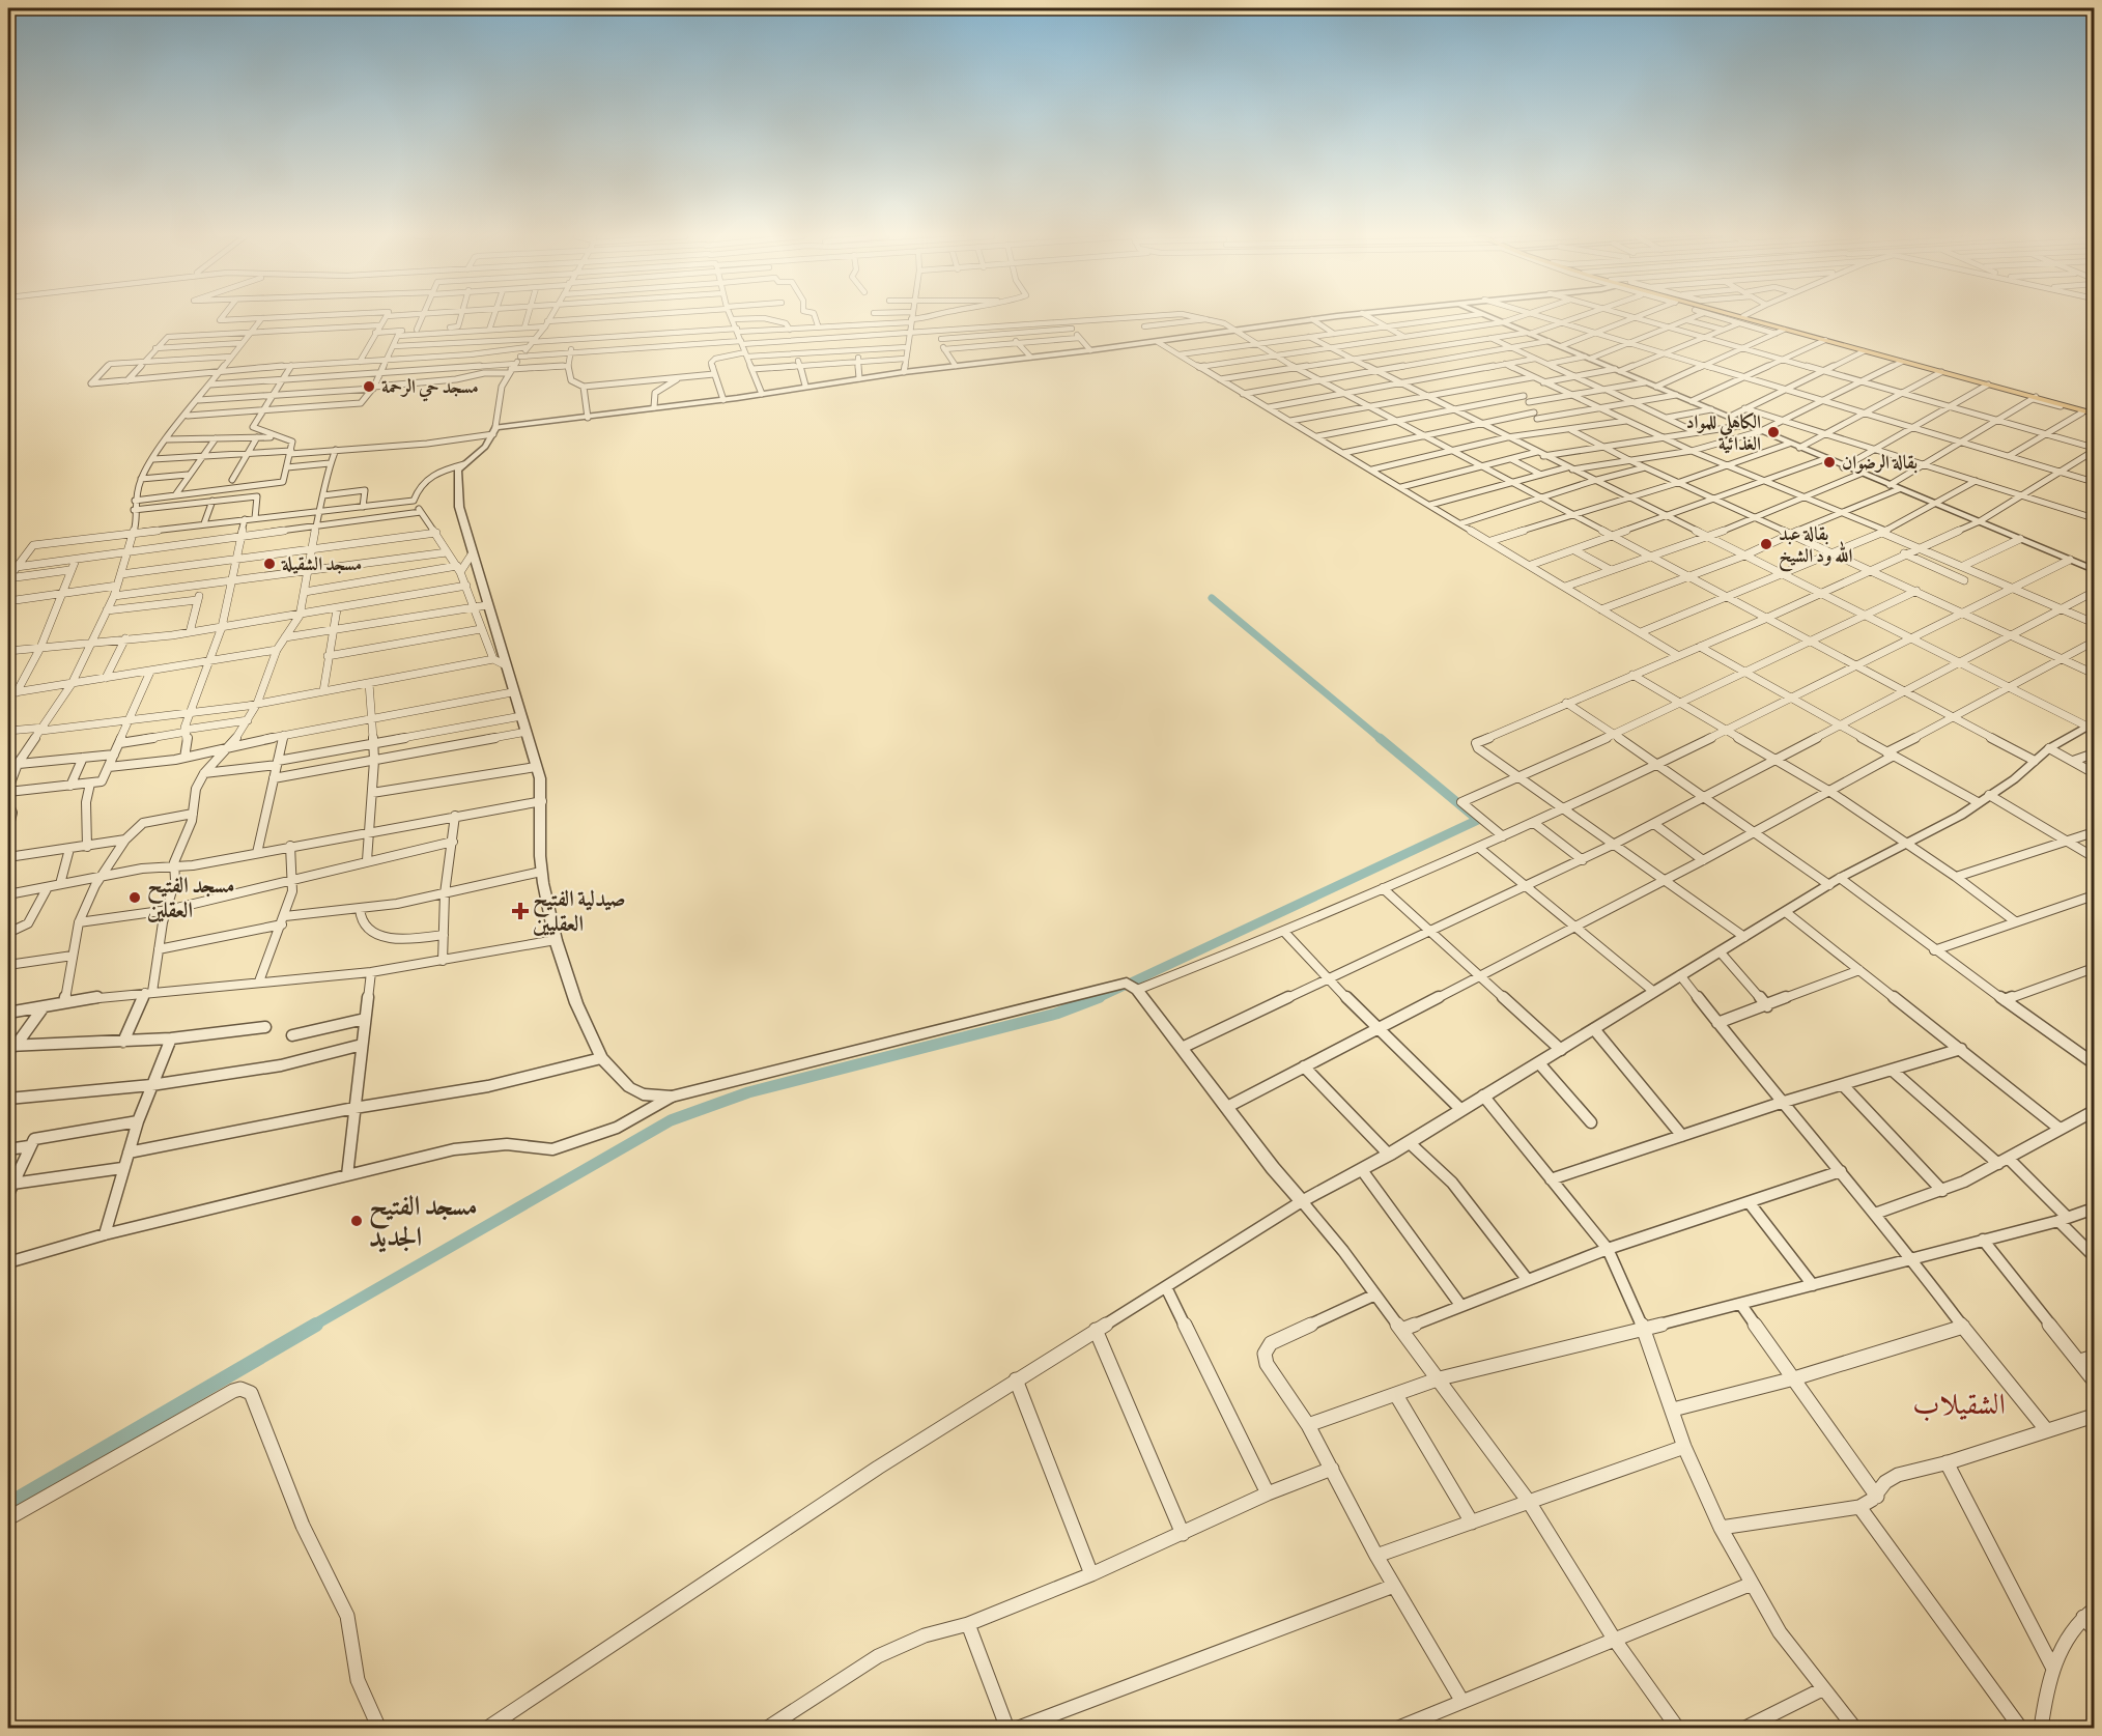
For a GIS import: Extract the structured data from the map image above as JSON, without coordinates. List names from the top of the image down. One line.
{"districts":["الشقيلاب"],"places":{"other":["مسجد حي الرحمة","الكاهلي للمواد الغذائية","بقالة الرضوان","بقالة عبد الله ود الشيخ","مسجد الشقيلة","مسجد الفتيح العقلين","مسجد الفتيح الجديد"],"health":["صيدلية الفتيح العقليين"]}}
